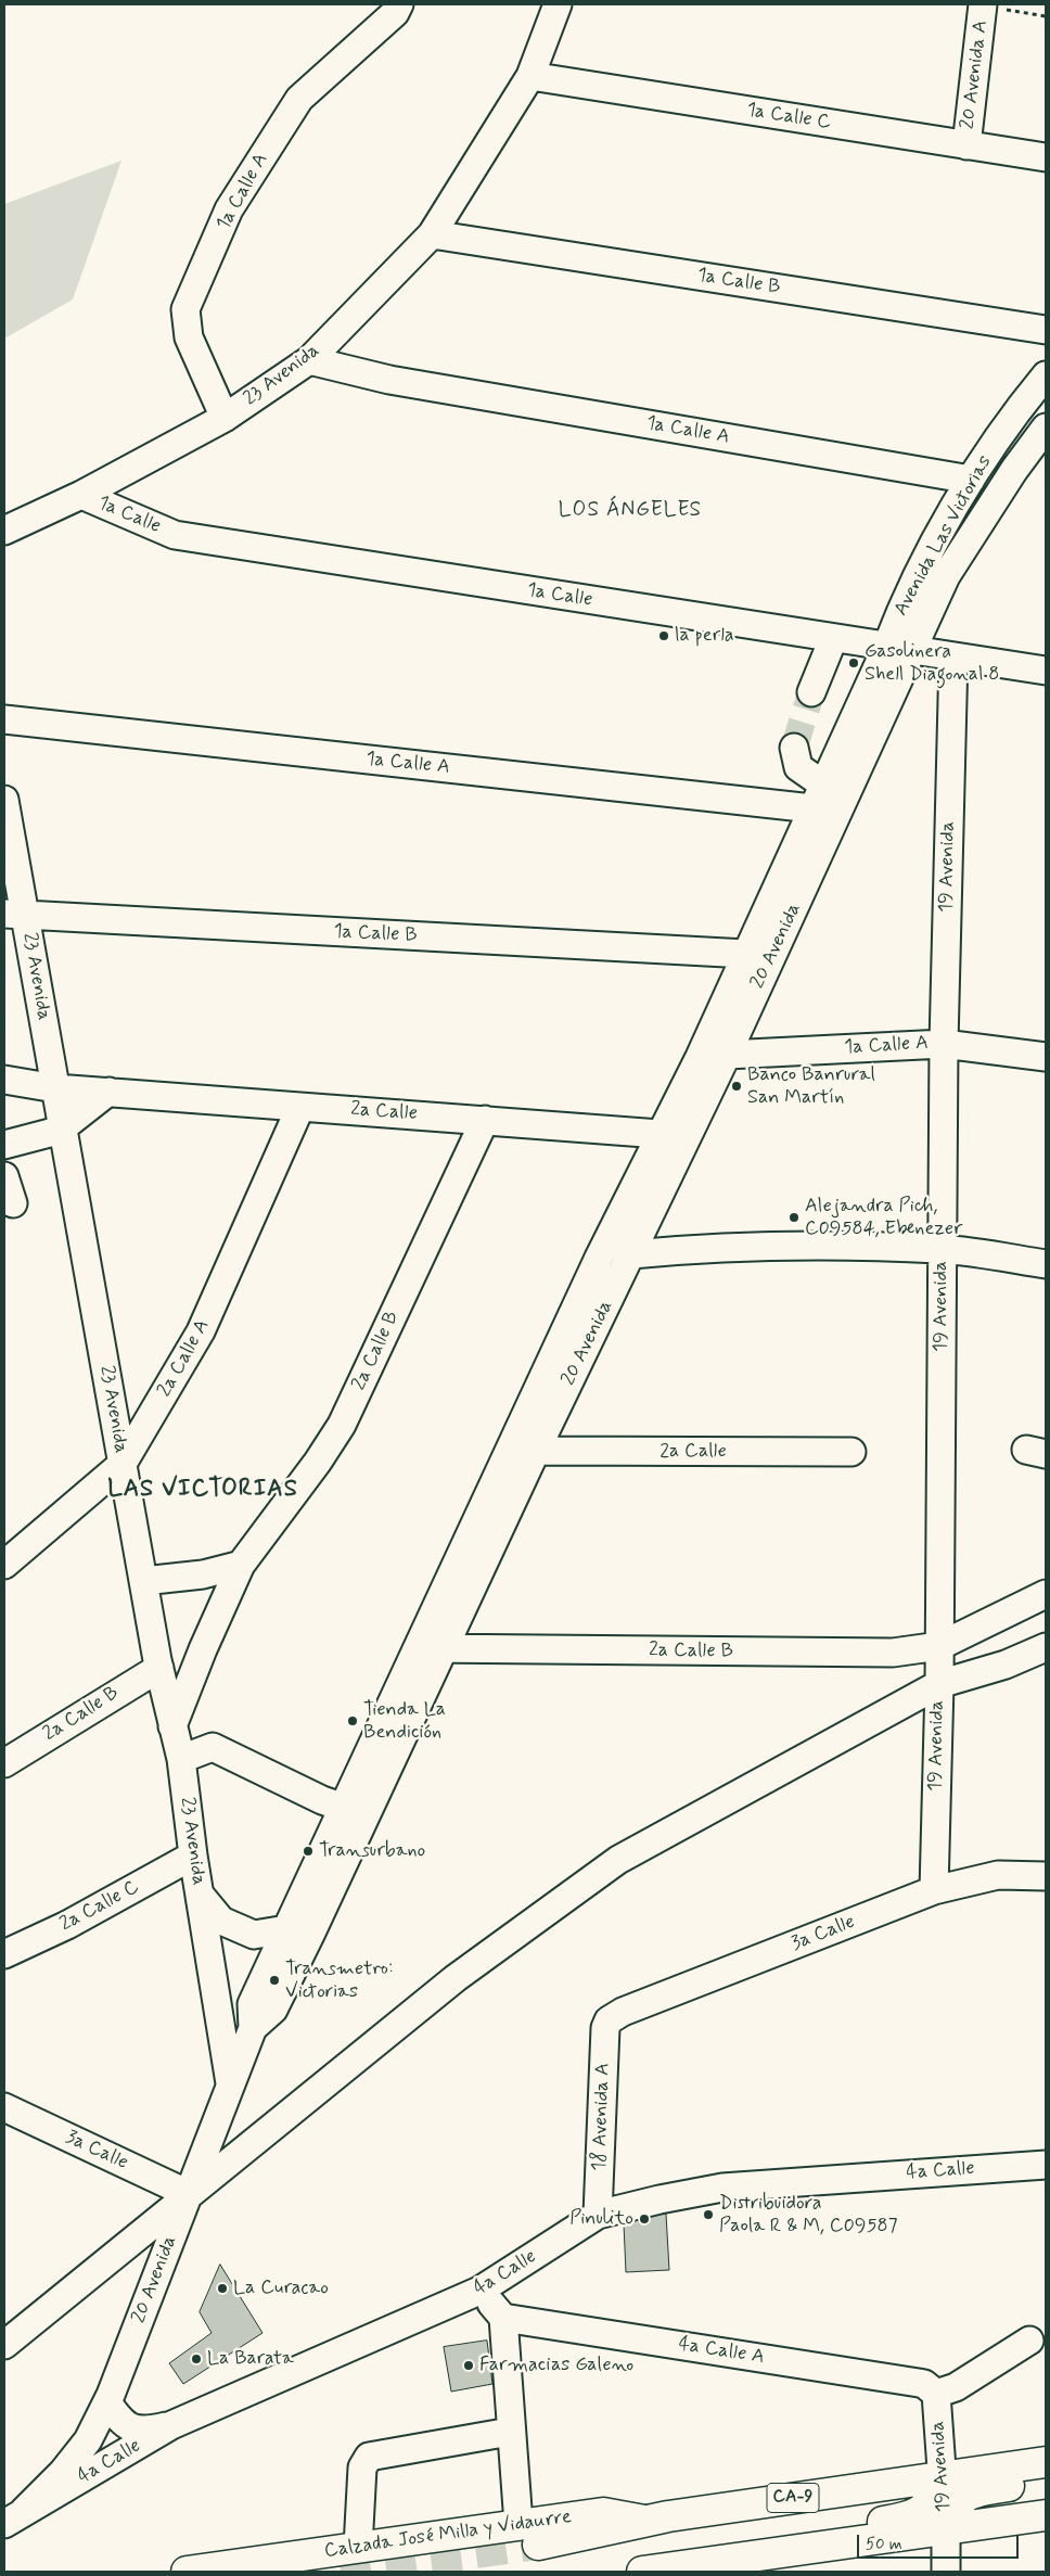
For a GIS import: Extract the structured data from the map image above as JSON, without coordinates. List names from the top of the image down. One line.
{"streets":{"main road":["CA-9","Calzada José Milla y Vidaurre"],"street":["20 Avenida A","1a Calle C","1a Calle A","1a Calle B","23 Avenida","1a Calle","Avenida Las Victorias","19 Avenida","20 Avenida","2a Calle","2a Calle B","2a Calle A","2a Calle C","3a Calle","18 Avenida A","4a Calle","4a Calle A"]},"crossings":[["20 Avenida A","1a Calle C"],["1a Calle C","23 Avenida"],["1a Calle A","23 Avenida"],["1a Calle A","Avenida Las Victorias"],["1a Calle A","19 Avenida"],["1a Calle A","20 Avenida"],["1a Calle B","23 Avenida"],["1a Calle B","20 Avenida"],["23 Avenida","1a Calle"],["23 Avenida","20 Avenida"],["23 Avenida","2a Calle"],["23 Avenida","2a Calle B"],["23 Avenida","2a Calle A"],["23 Avenida","2a Calle C"],["1a Calle","Avenida Las Victorias"],["1a Calle","19 Avenida"],["1a Calle","20 Avenida"],["Avenida Las Victorias","20 Avenida"],["19 Avenida","2a Calle B"],["19 Avenida","3a Calle"],["19 Avenida","4a Calle A"],["19 Avenida","Calzada José Milla y Vidaurre"],["20 Avenida","2a Calle"],["20 Avenida","2a Calle B"],["20 Avenida","3a Calle"],["20 Avenida","4a Calle"],["2a Calle","2a Calle B"],["2a Calle","2a Calle A"],["3a Calle","18 Avenida A"],["18 Avenida A","4a Calle"]],"districts":["LOS ÁNGELES","LAS VICTORIAS"],"places":["la perla","Gasolinera Shell Diagonal 8","Banco Banrural San Martín","Alejandra Pich, C09584, Ebenezer","Tienda La Bendición","Transurbano","Transmetro: Victorias","Distribuidora Paola R & M, C09587","Pinulito","La Curacao","La Barata","Farmacias Galeno"],"scale_bar":"50 m"}
